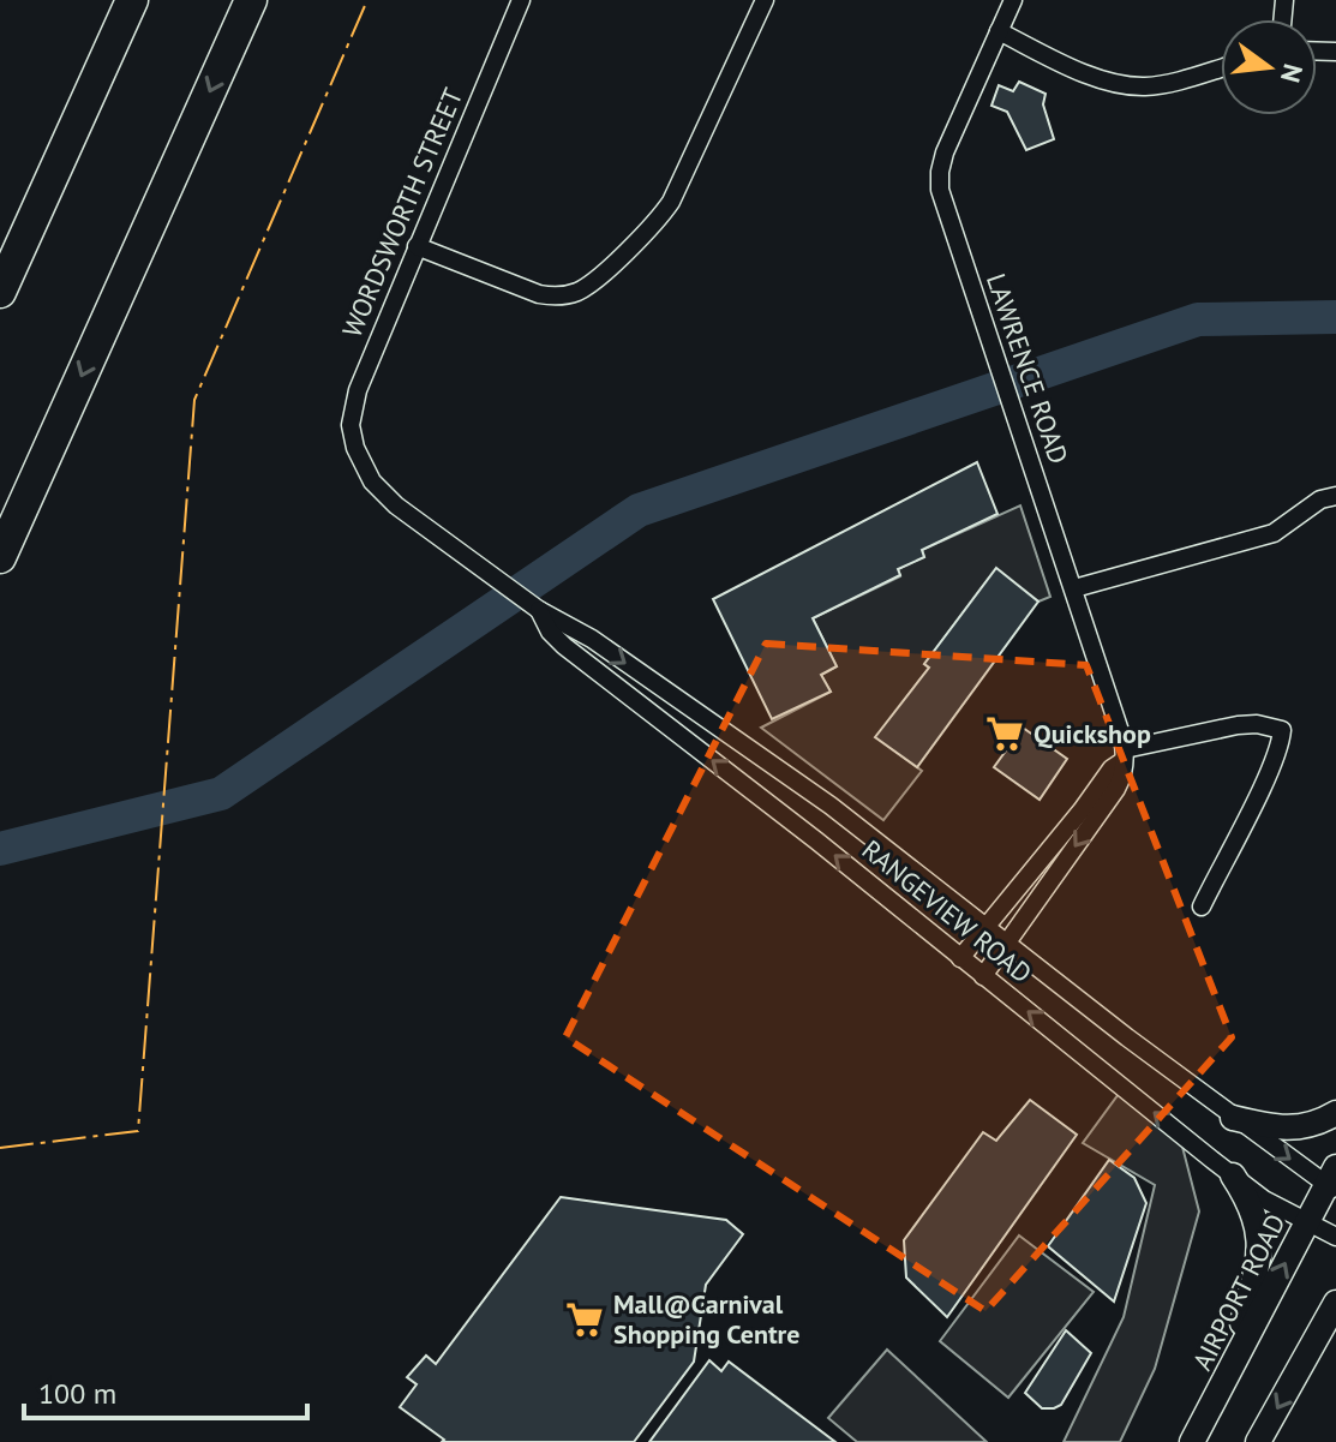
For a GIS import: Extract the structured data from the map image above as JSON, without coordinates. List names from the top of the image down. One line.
{"streets":{"main road":["AIRPORT ROAD"],"street":["WORDSWORTH STREET","LAWRENCE ROAD","RANGEVIEW ROAD"]},"crossings":[["WORDSWORTH STREET","RANGEVIEW ROAD"],["RANGEVIEW ROAD","AIRPORT ROAD"]],"places":{"supermarket":["Quickshop","Mall@Carnival Shopping Centre"]},"scale_bar":"100 m","north":"right"}
